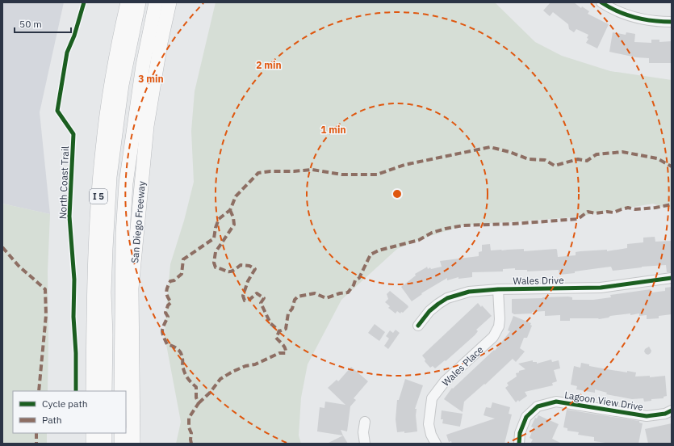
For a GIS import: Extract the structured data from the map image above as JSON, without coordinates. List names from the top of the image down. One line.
{"streets":{"highway":["I 5","San Diego Freeway"],"street":["Wales Drive","Wales Place","Lagoon View Drive"],"cycle path":["North Coast Trail"]},"crossings":[["Wales Drive","Wales Place"]],"legend":["Cycle path","Path"],"scale_bar":"50 m","rings":["2 min","3 min","1 min"]}
